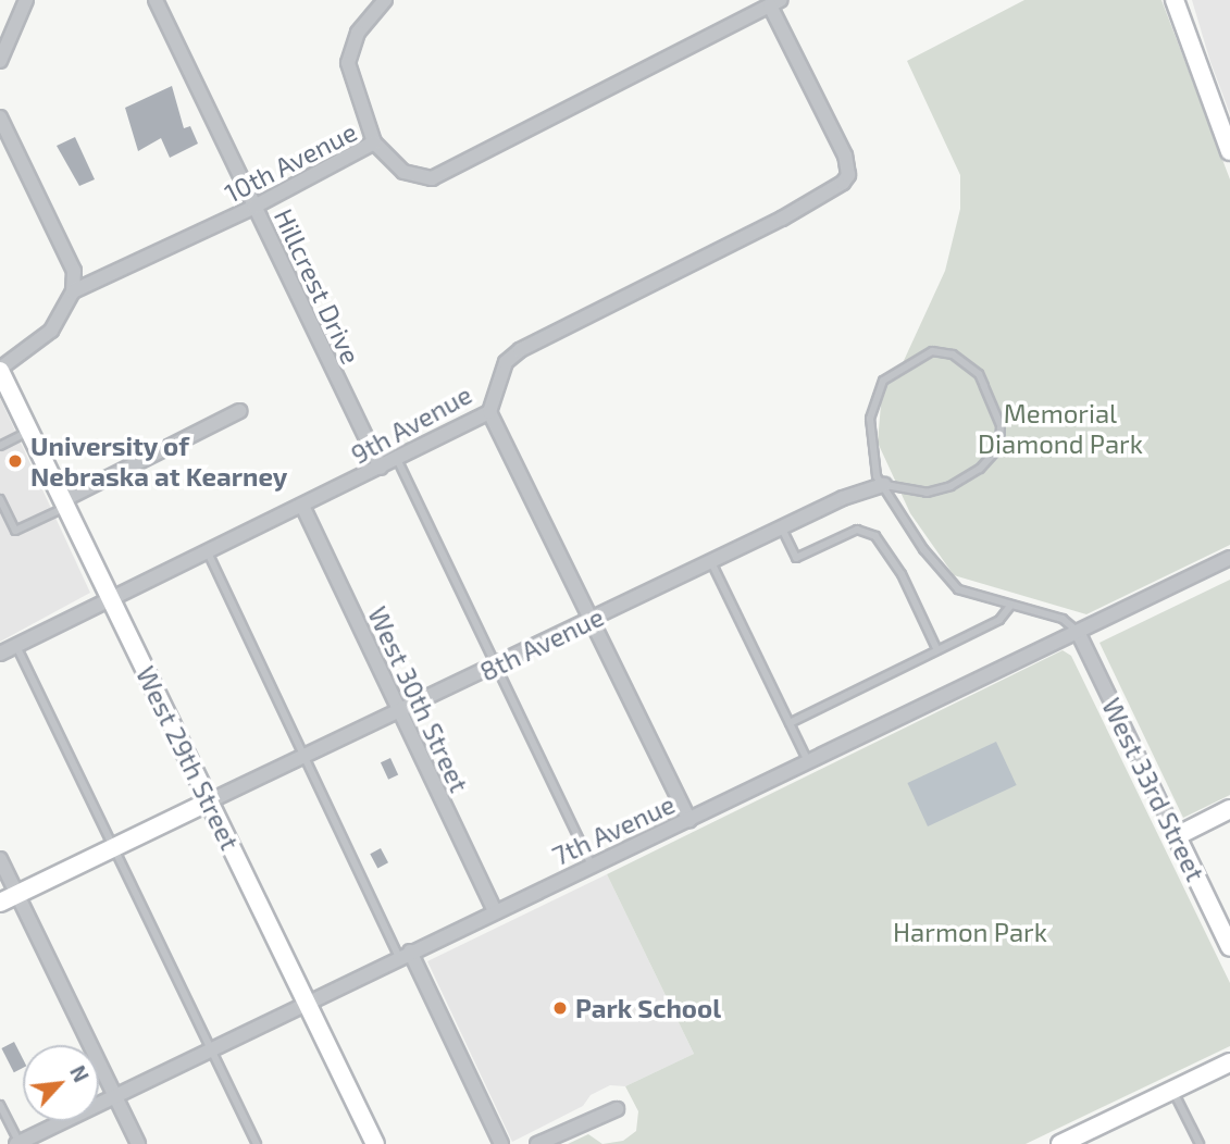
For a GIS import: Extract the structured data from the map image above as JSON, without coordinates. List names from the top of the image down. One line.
{"streets":{"street":["10th Avenue","Hillcrest Drive","9th Avenue","8th Avenue","West 30th Street","West 29th Street","West 33rd Street","7th Avenue"]},"crossings":[["10th Avenue","Hillcrest Drive"],["10th Avenue","9th Avenue"],["Hillcrest Drive","9th Avenue"],["9th Avenue","West 30th Street"],["9th Avenue","West 29th Street"],["8th Avenue","West 30th Street"],["8th Avenue","West 29th Street"],["West 30th Street","7th Avenue"],["West 29th Street","7th Avenue"],["West 33rd Street","7th Avenue"]],"parks":["Memorial Diamond Park","Harmon Park"],"places":["University of Nebraska at Kearney","Park School"],"north":"top right"}
